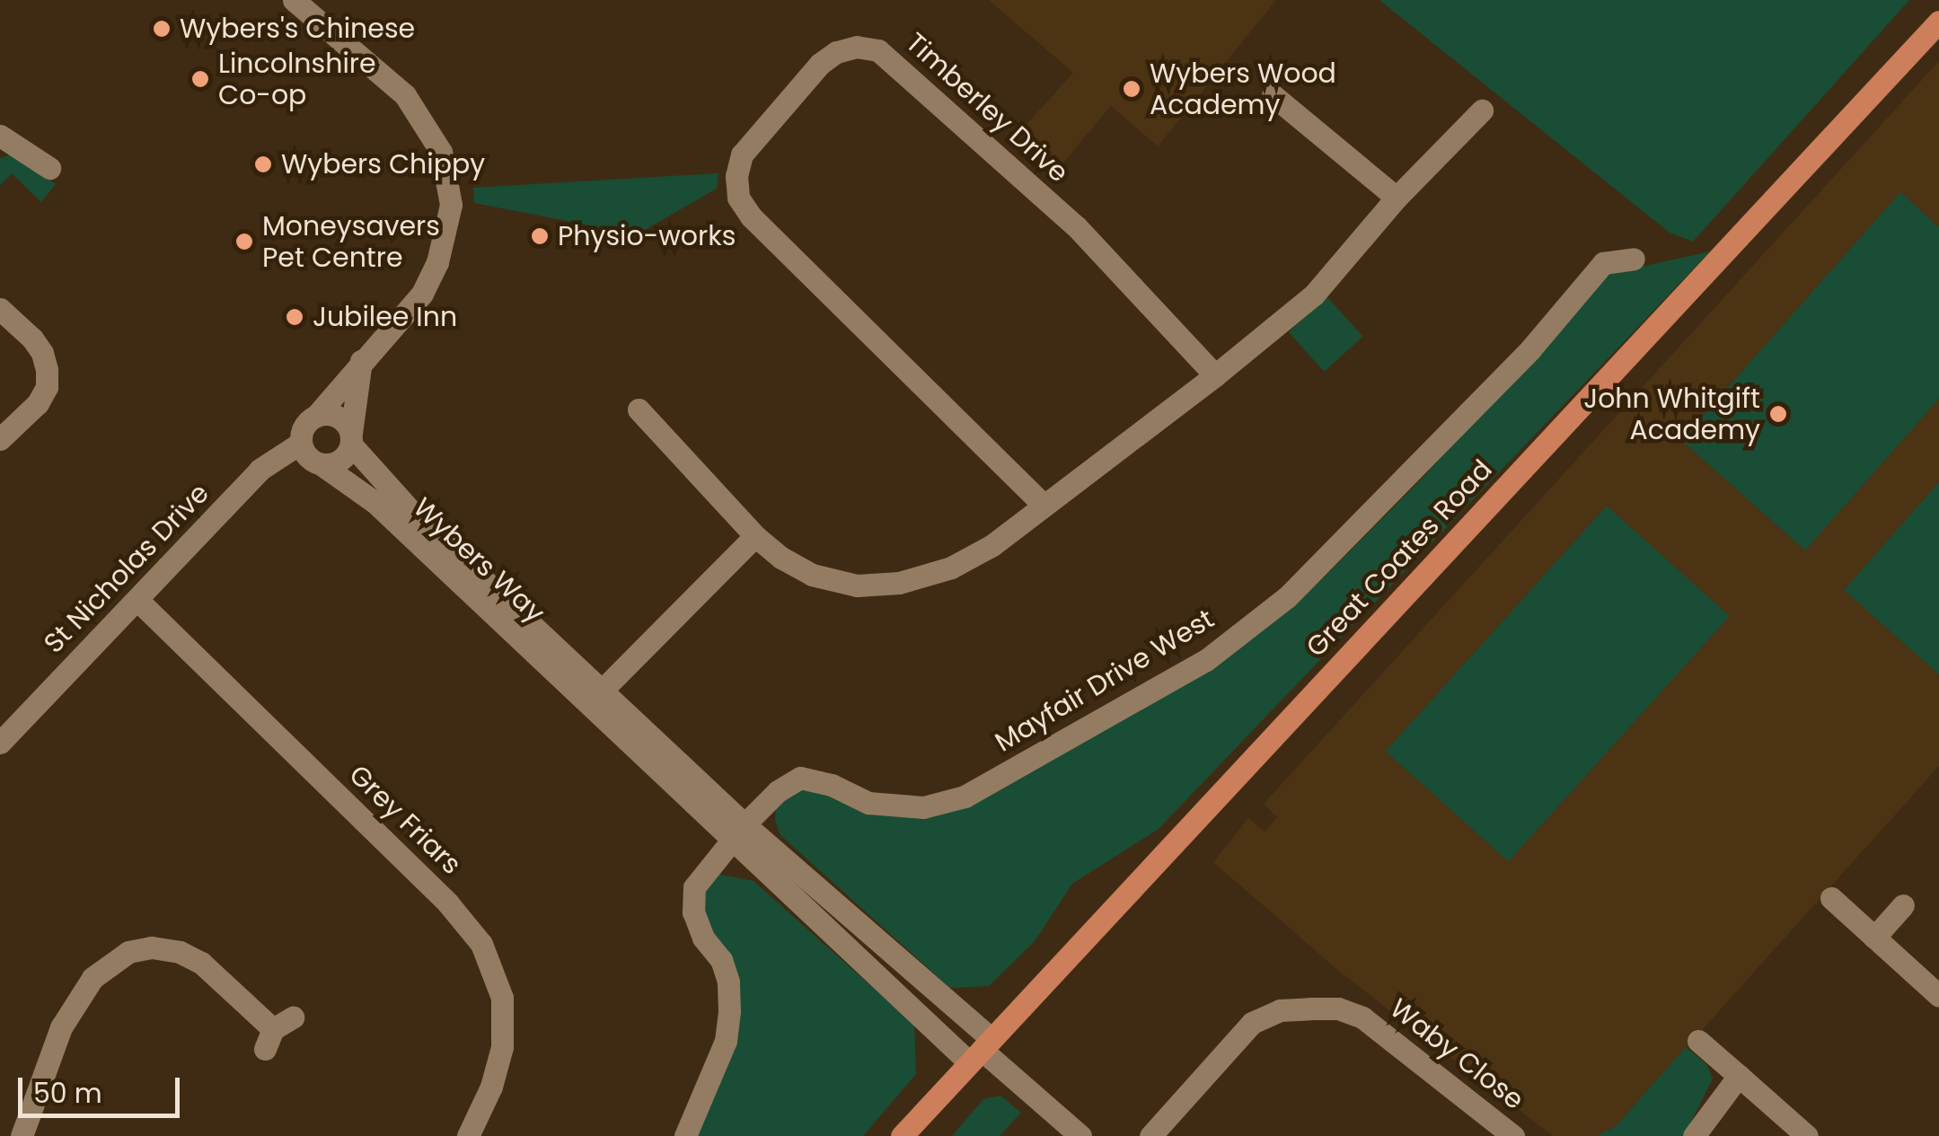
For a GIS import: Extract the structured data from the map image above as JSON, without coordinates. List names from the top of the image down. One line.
{"streets":{"main road":["Great Coates Road"],"street":["Timberley Drive","Wybers Way","St Nicholas Drive","Mayfair Drive West","Grey Friars","Waby Close"]},"crossings":[["Great Coates Road","Wybers Way"],["Wybers Way","St Nicholas Drive"],["Wybers Way","Mayfair Drive West"],["St Nicholas Drive","Grey Friars"]],"places":["Wybers's Chinese","Lincolnshire Co-op","Wybers Wood Academy","Wybers Chippy","Physio-works","Moneysavers Pet Centre","Jubilee Inn","John Whitgift Academy"],"scale_bar":"50 m"}
